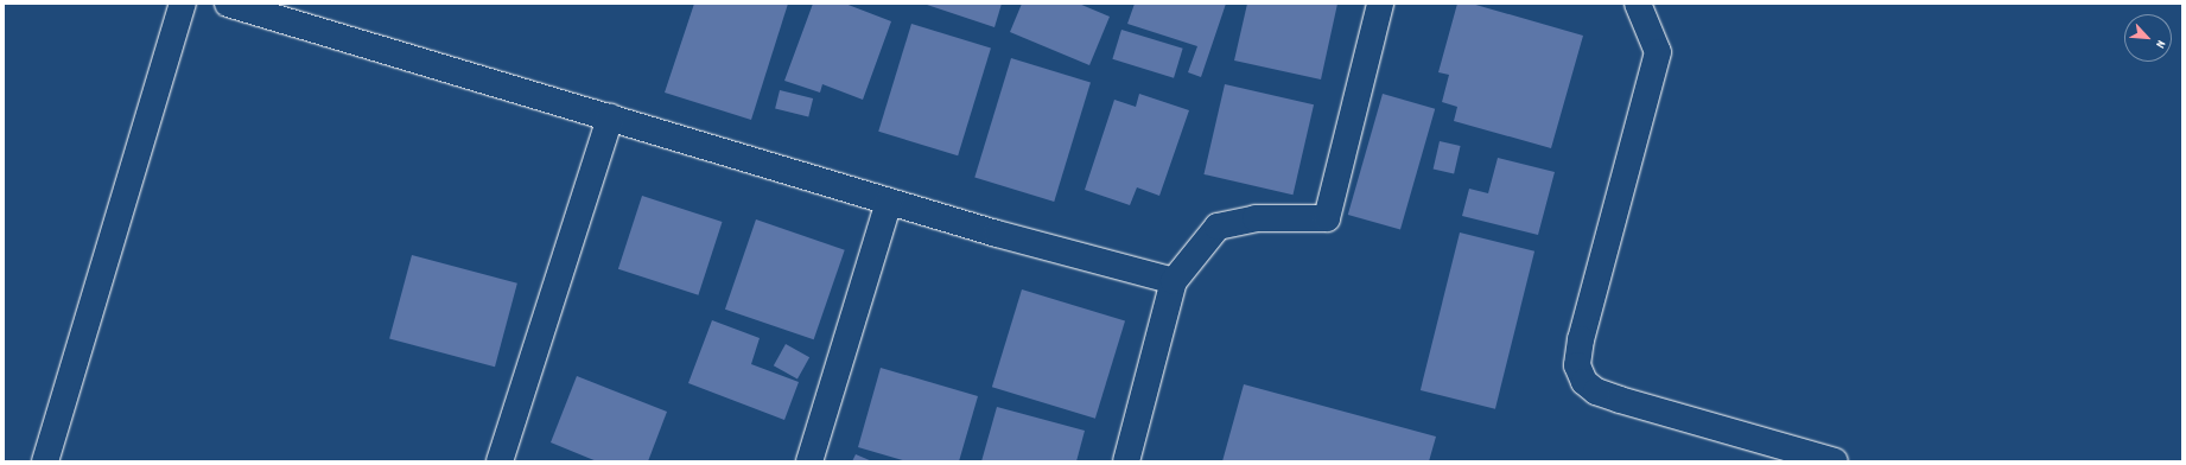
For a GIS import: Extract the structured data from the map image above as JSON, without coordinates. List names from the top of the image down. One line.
{"north":"bottom right"}
